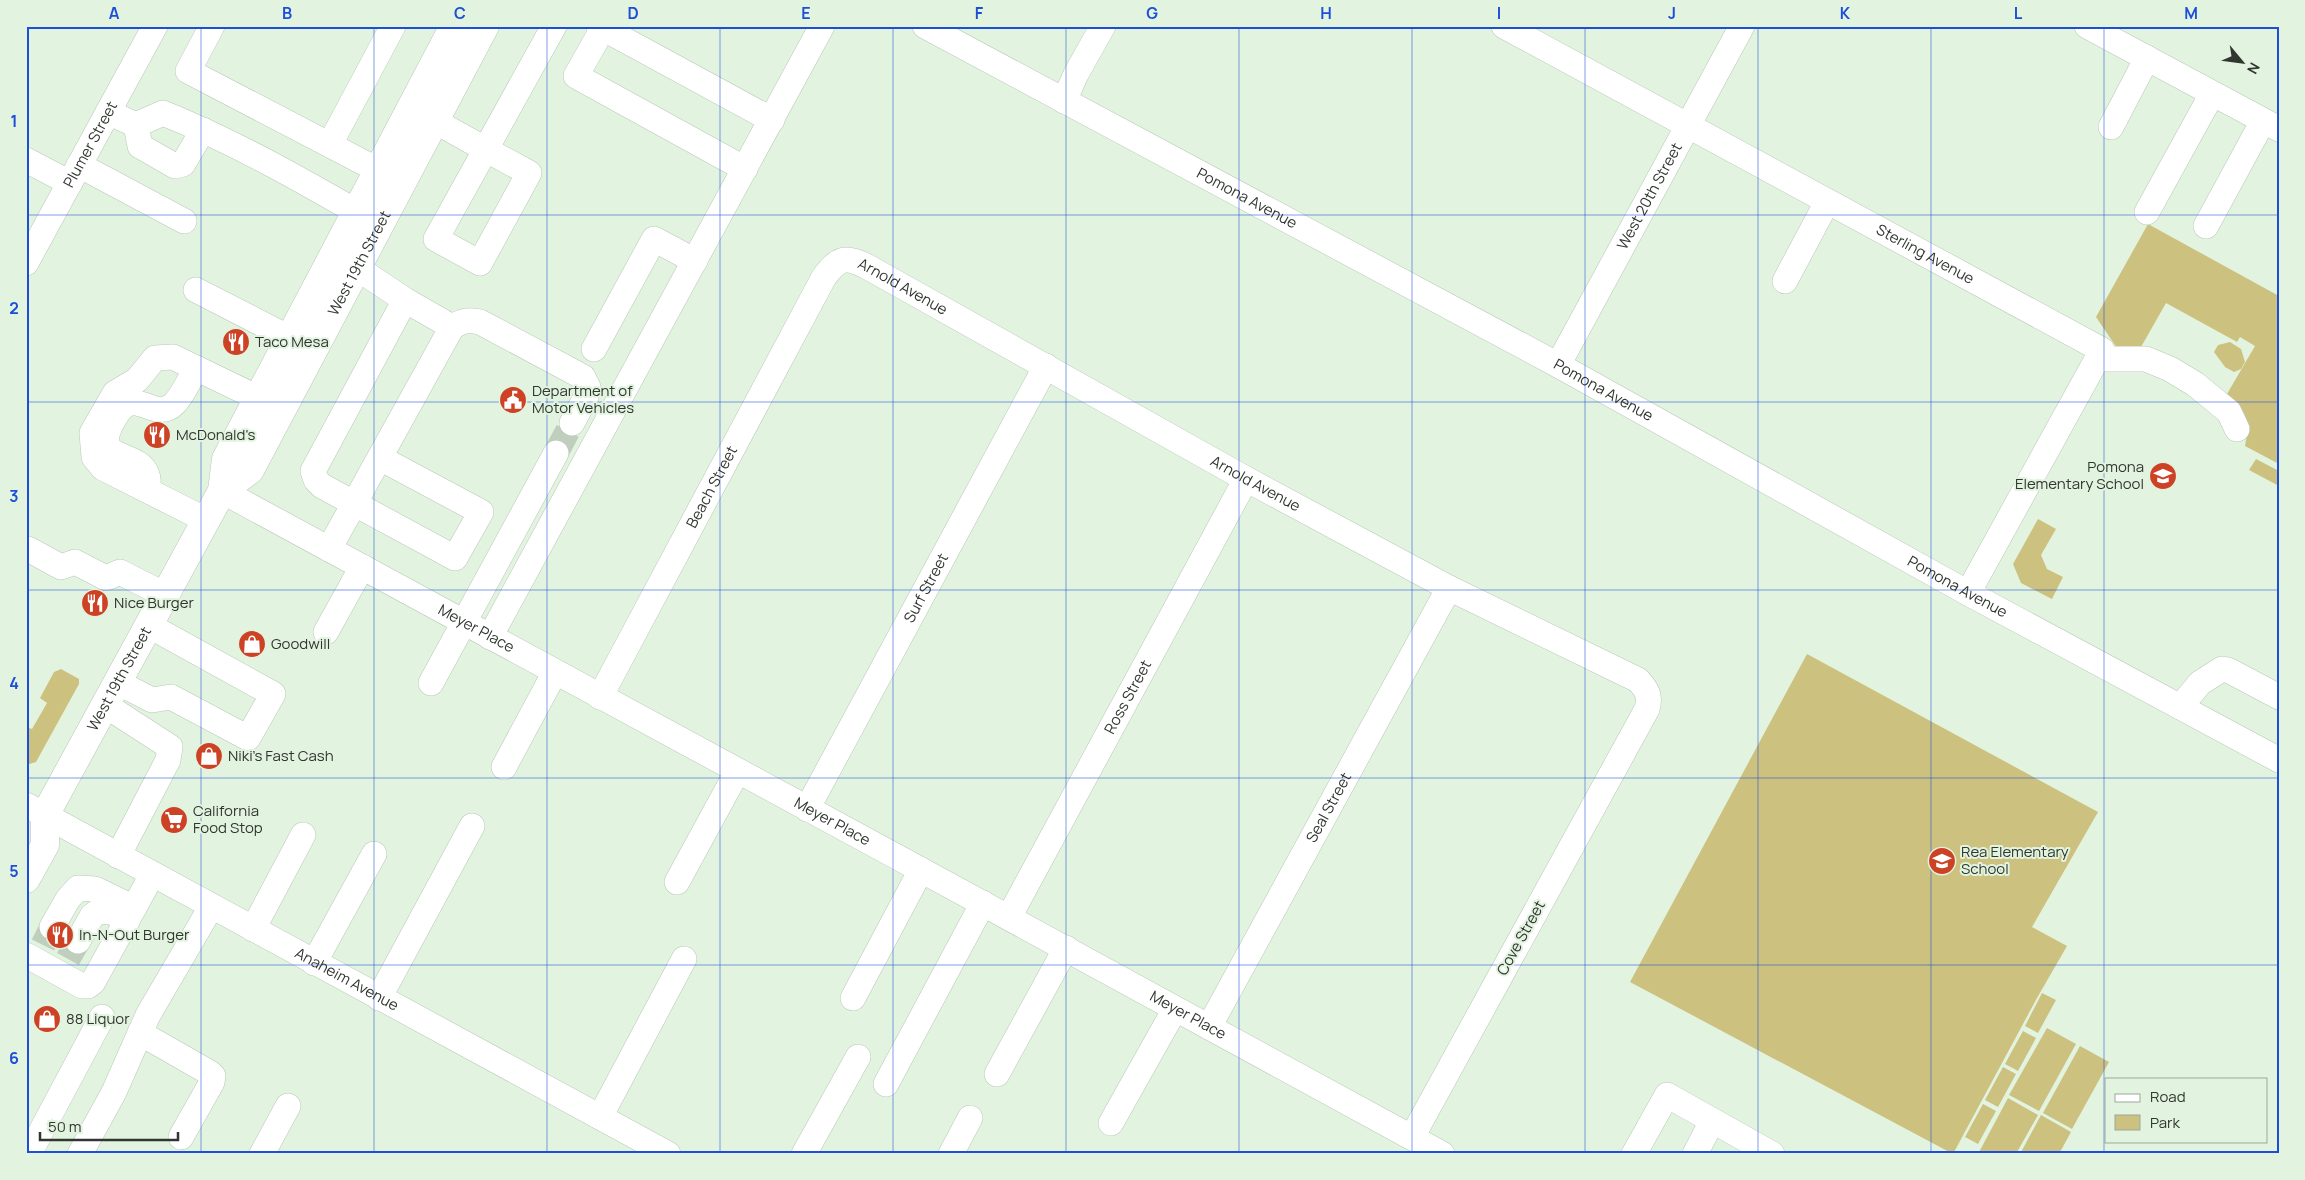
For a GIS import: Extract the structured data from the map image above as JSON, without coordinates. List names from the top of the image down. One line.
{"streets":{"main road":["West 19th Street"],"street":["Plumer Street","West 20th Street","Pomona Avenue","Sterling Avenue","Arnold Avenue","Beach Street","Surf Street","Meyer Place","Ross Street","Seal Street","Cove Street","Anaheim Avenue"]},"crossings":[["West 20th Street","Pomona Avenue"],["West 20th Street","Sterling Avenue"],["West 19th Street","Meyer Place"],["West 19th Street","Anaheim Avenue"],["Arnold Avenue","Beach Street"],["Arnold Avenue","Surf Street"],["Arnold Avenue","Ross Street"],["Arnold Avenue","Seal Street"],["Arnold Avenue","Cove Street"],["Beach Street","Meyer Place"],["Surf Street","Meyer Place"],["Meyer Place","Ross Street"],["Meyer Place","Seal Street"],["Meyer Place","Cove Street"]],"places":{"restaurant":["Taco Mesa","McDonald's","Nice Burger","In-N-Out Burger"],"public building":["Department of Motor Vehicles"],"school or university":["Pomona Elementary School","Rea Elementary School"],"shop":["Goodwill","Niki's Fast Cash","88 Liquor"],"supermarket":["California Food Stop"]},"legend":["Road","Park"],"scale_bar":"50 m","north":"bottom right","grid":{"columns":["A","B","C","D","E","F","G","H","I","J","K","L","M"],"rows":["1","2","3","4","5","6"]}}
